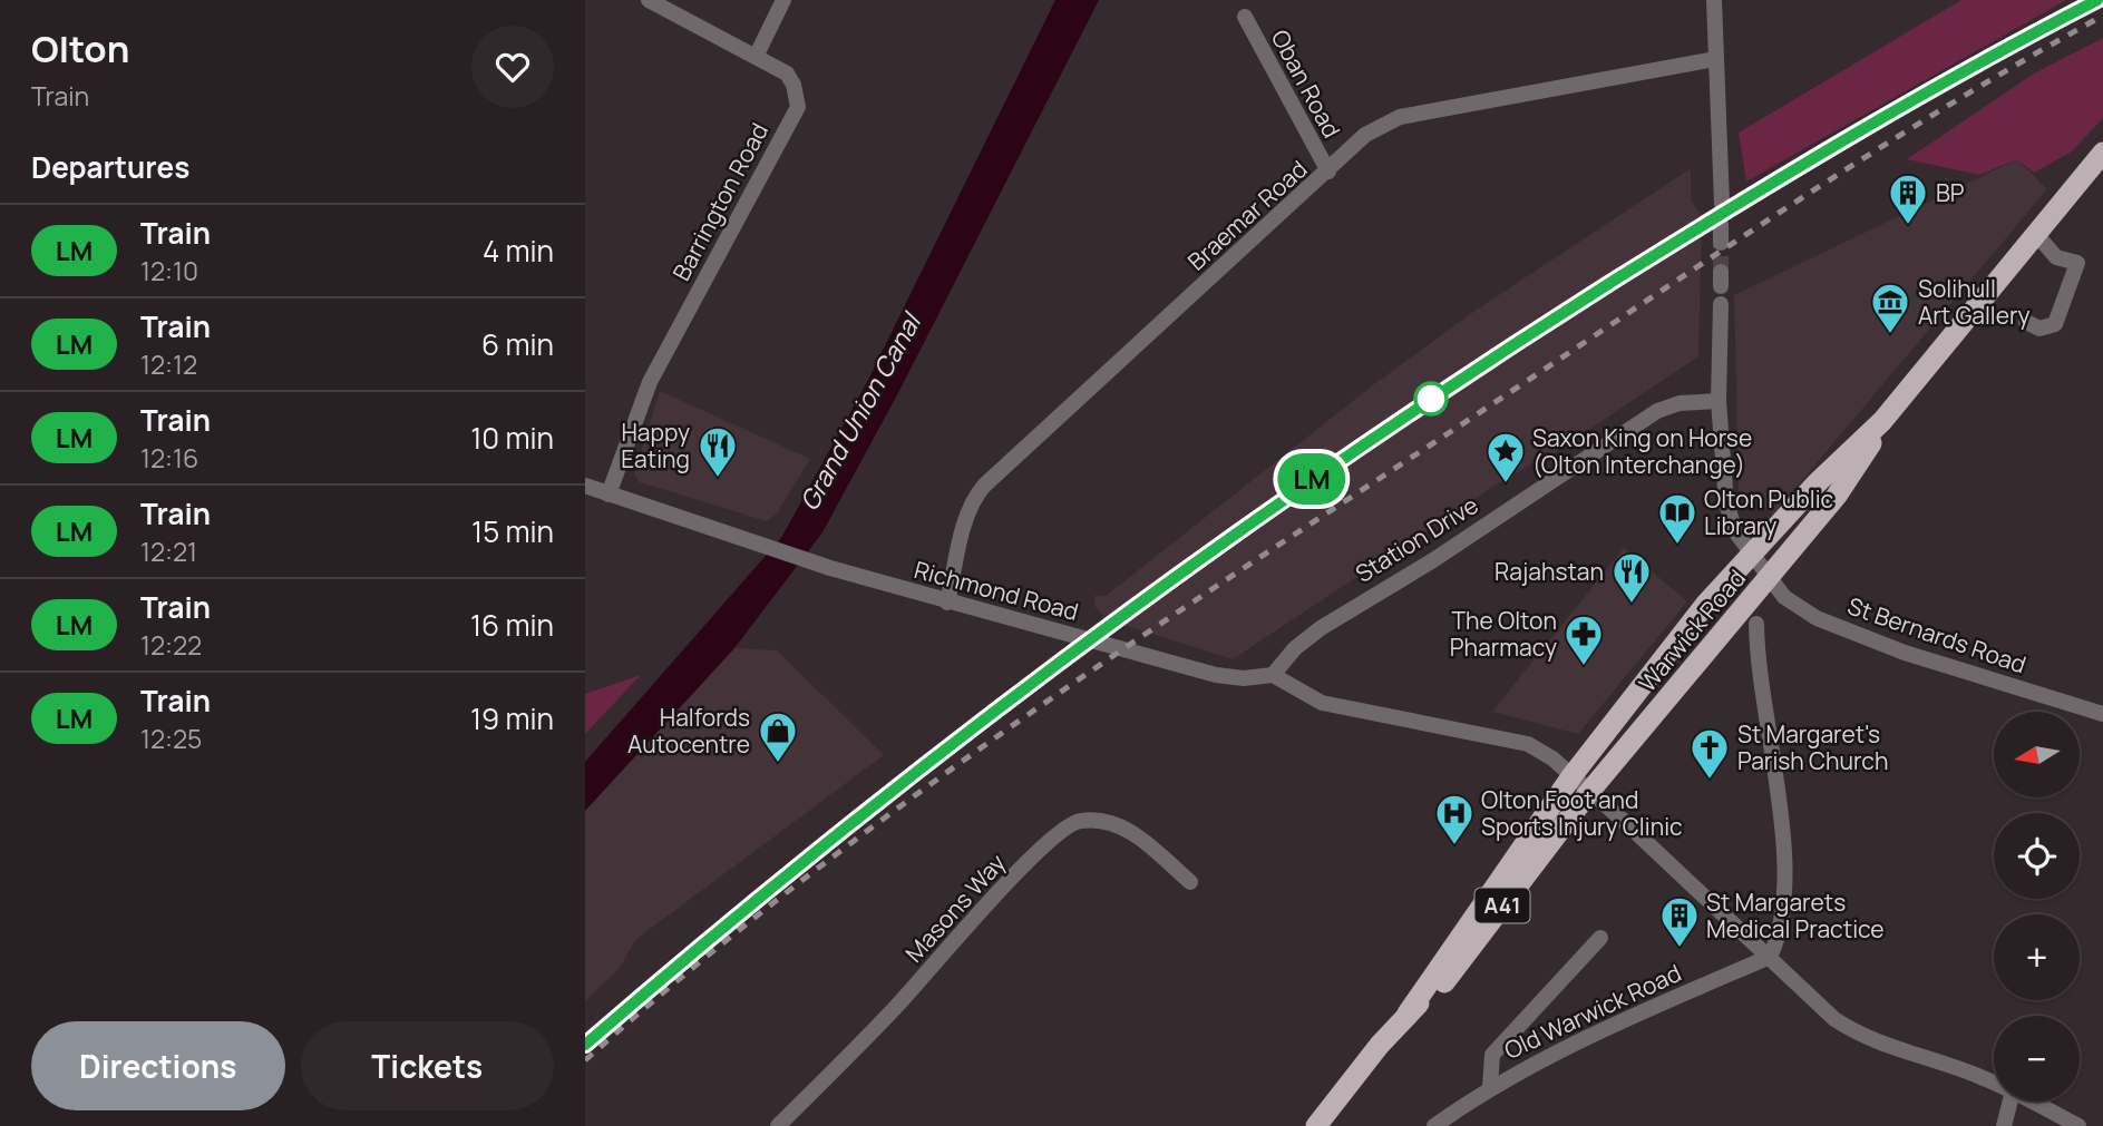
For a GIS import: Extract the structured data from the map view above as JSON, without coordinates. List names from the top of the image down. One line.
{"streets":{"highway":["Warwick Road","A41"],"street":["Oban Road","Barrington Road","Braemar Road","Station Drive","Richmond Road","St Bernards Road","Masons Way","Old Warwick Road"]},"crossings":[["Oban Road","Braemar Road"],["Barrington Road","Richmond Road"],["Braemar Road","Richmond Road"],["Station Drive","Richmond Road"],["Station Drive","St Bernards Road"],["Warwick Road","St Bernards Road"]],"water":["Grand Union Canal"],"places":{"building":["BP","St Margarets Medical Practice"],"museum":["Solihull Art Gallery"],"restaurant":["Happy Eating","Rajahstan"],"place":["Saxon King on Horse (Olton Interchange)"],"library":["Olton Public Library"],"pharmacy":["The Olton Pharmacy"],"shop":["Halfords Autocentre"],"church":["St Margaret's Parish Church"],"hospital":["Olton Foot and Sports Injury Clinic"]},"north":"left","page":{"heading":[["Olton","Train"],"Departures"],"on_map":"LM","list":[{"mark":"LM","name":"Train","note":"12:10","value":"4 min"},{"mark":"LM","name":"Train","note":"12:12","value":"6 min"},{"mark":"LM","name":"Train","note":"12:16","value":"10 min"},{"mark":"LM","name":"Train","note":"12:21","value":"15 min"},{"mark":"LM","name":"Train","note":"12:22","value":"16 min"},{"mark":"LM","name":"Train","note":"12:25","value":"19 min"}],"map_buttons":["+","−"],"buttons":["Directions","Tickets"]}}
